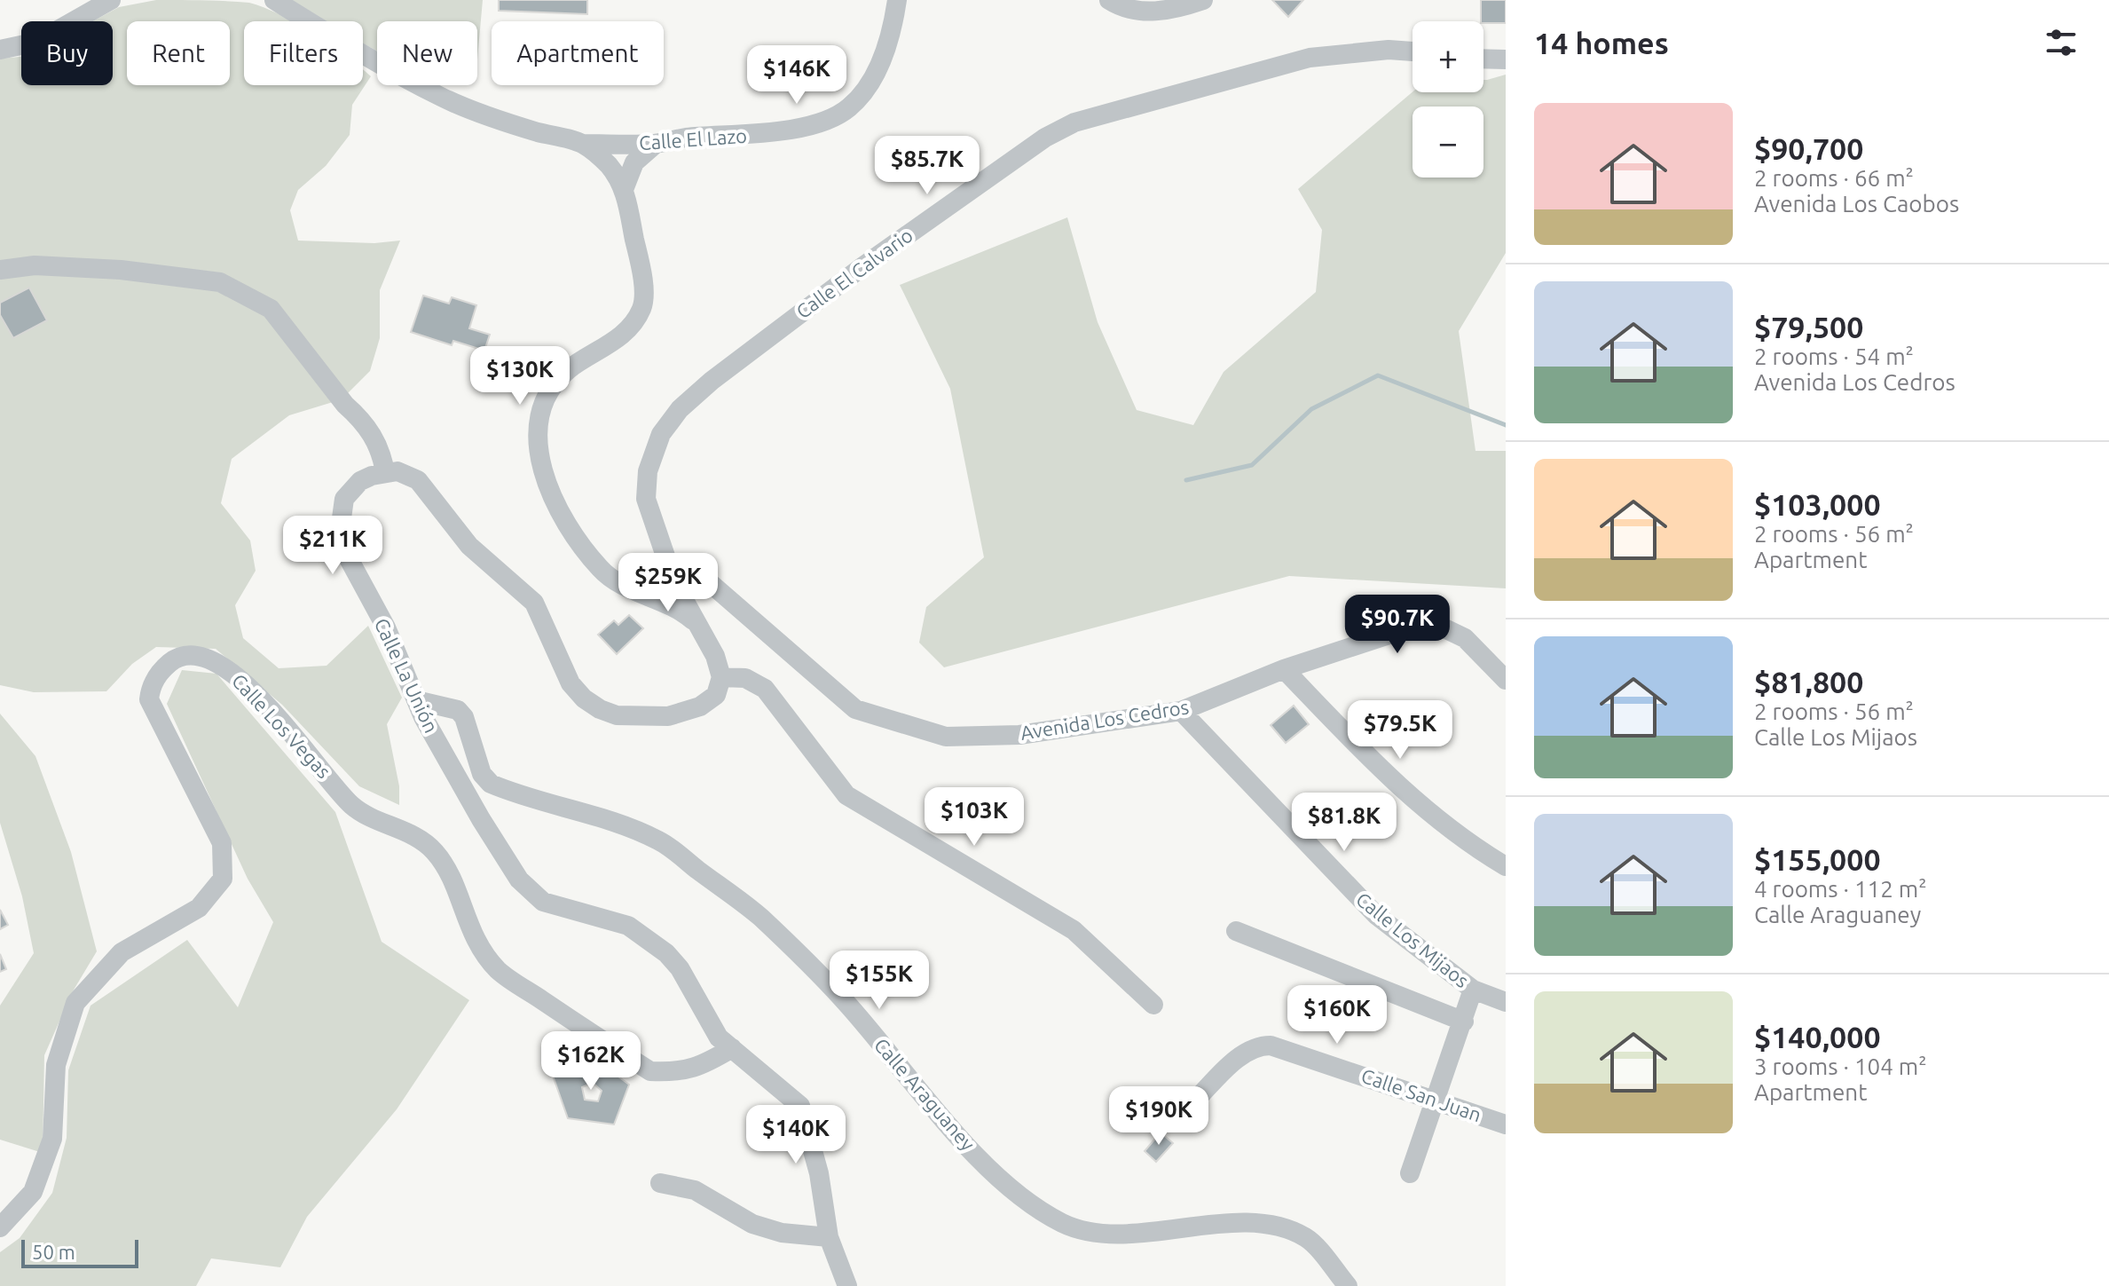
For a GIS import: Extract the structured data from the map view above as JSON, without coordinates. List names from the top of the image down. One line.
{"streets":{"street":["Calle El Lazo","Calle El Calvario","Calle La Unión","Avenida Los Cedros","Calle Los Vegas","Calle Los Mijaos","Calle Araguaney","Calle San Juan"]},"crossings":[["Calle El Calvario","Avenida Los Cedros"],["Calle La Unión","Calle Los Vegas"],["Calle La Unión","Calle Araguaney"],["Avenida Los Cedros","Calle Los Mijaos"]],"scale_bar":"50 m","page":{"heading":"14 homes","map_buttons":["+","−"],"chip":["Buy","Rent","Filters","New","Apartment"],"price":["$146K","$85.7K","$130K","$211K","$259K","$90.7K","$79.5K","$103K","$81.8K","$155K","$160K","$162K","$190K","$140K"],"list":[{"name":"$90,700","note":"2 rooms · 66 m² · Avenida Los Caobos"},{"name":"$79,500","note":"2 rooms · 54 m² · Avenida Los Cedros"},{"name":"$103,000","note":"2 rooms · 56 m² · Apartment"},{"name":"$81,800","note":"2 rooms · 56 m² · Calle Los Mijaos"},{"name":"$155,000","note":"4 rooms · 112 m² · Calle Araguaney"},{"name":"$140,000","note":"3 rooms · 104 m² · Apartment"}],"scale":"50 m"}}
